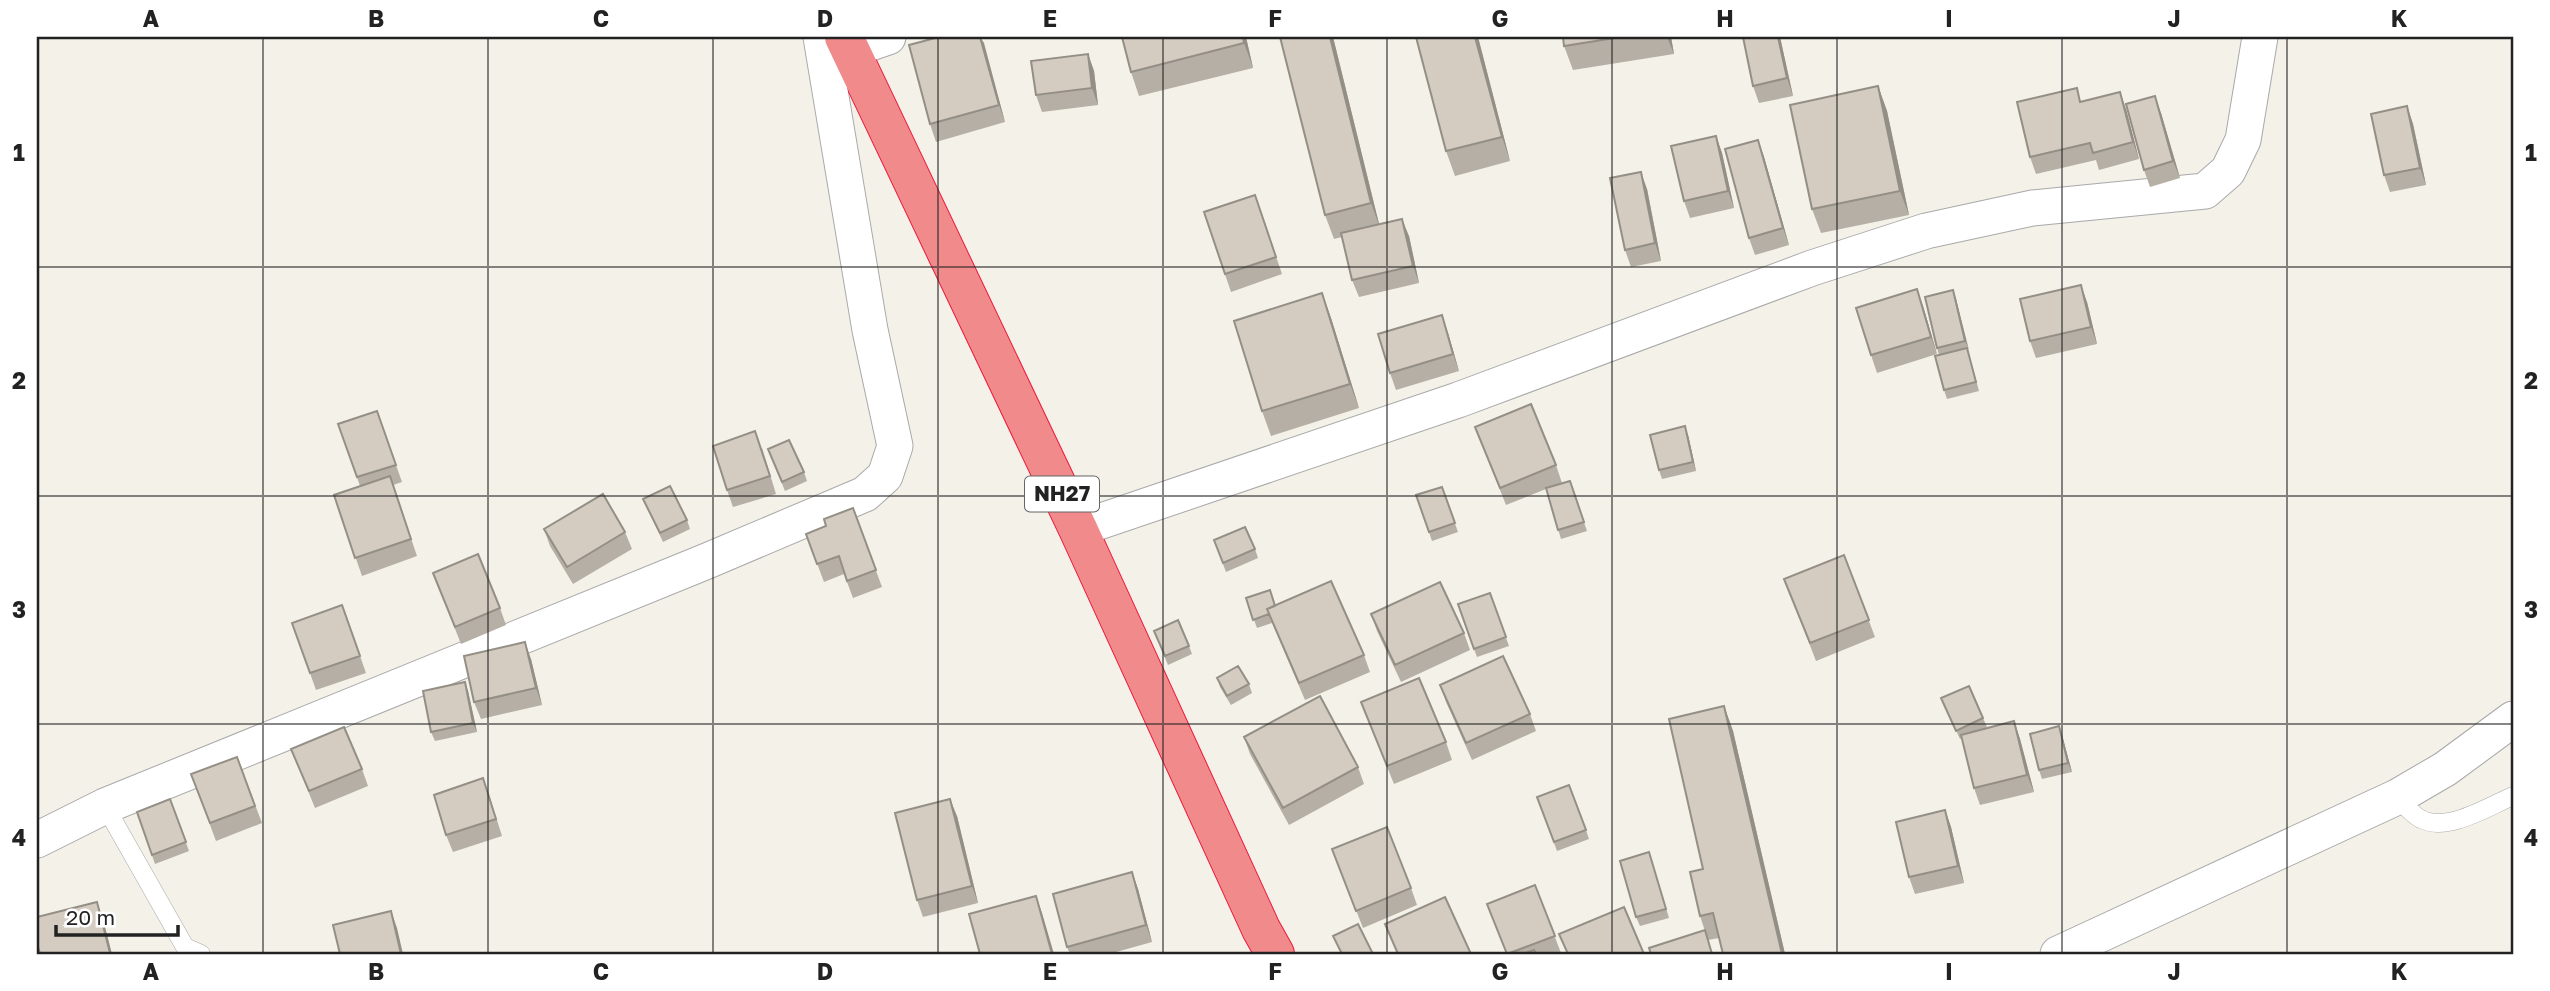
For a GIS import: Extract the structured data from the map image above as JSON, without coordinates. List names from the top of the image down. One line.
{"streets":{"highway":["NH27"]},"scale_bar":"20 m","grid":{"columns":["A","B","C","D","E","F","G","H","I","J","K"],"rows":["1","2","3","4"]}}
